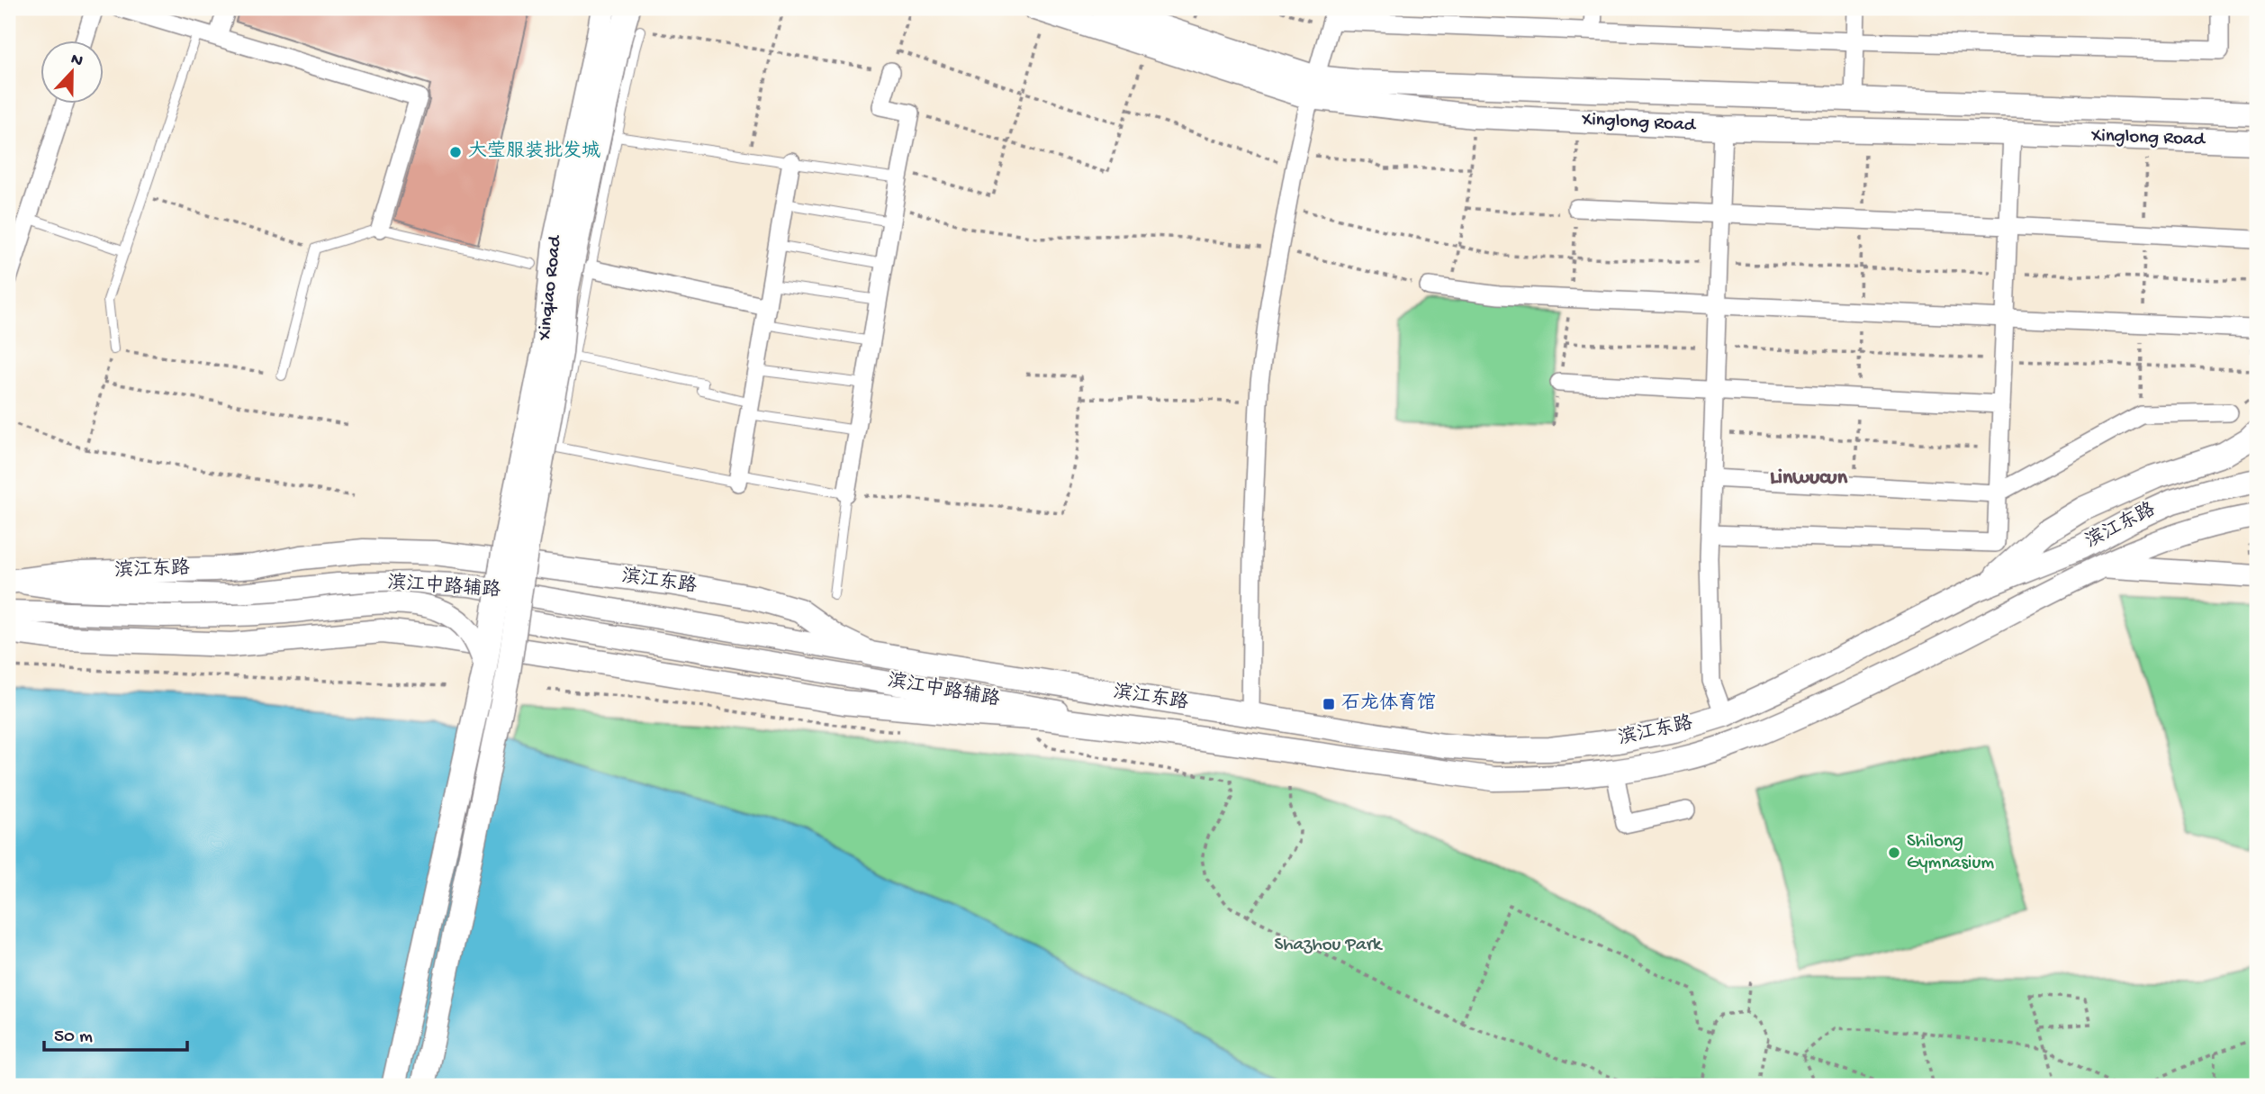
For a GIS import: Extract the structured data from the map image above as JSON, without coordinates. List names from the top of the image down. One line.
{"streets":{"main road":["Xinglong Road","Xinqiao Road","滨江东路"],"street":["滨江中路辅路"]},"crossings":[["Xinqiao Road","滨江中路辅路"],["滨江东路","滨江中路辅路"]],"districts":["Linwucun"],"parks":["Shazhou Park"],"places":{"other":["大莹服装批发城","Shilong Gymnasium"],"transit":["石龙体育馆"]},"scale_bar":"50 m","north":"top"}
